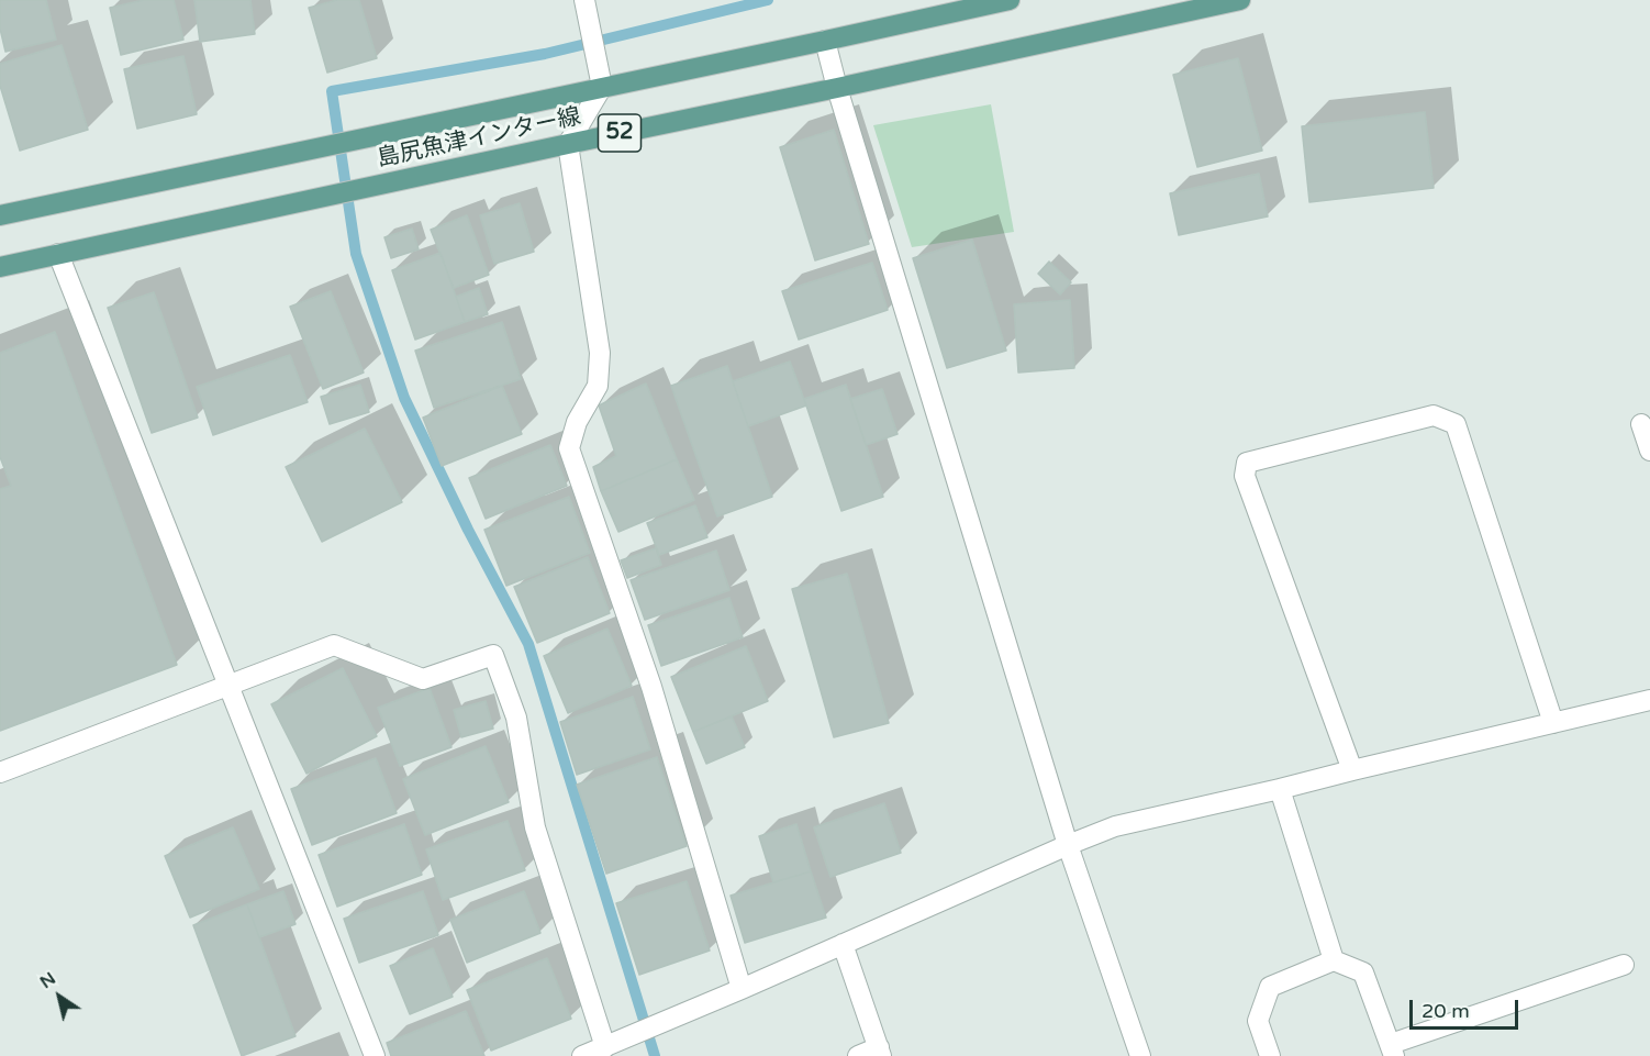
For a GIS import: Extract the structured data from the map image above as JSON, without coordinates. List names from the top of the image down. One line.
{"streets":{"main road":["52","島尻魚津インター線"]},"scale_bar":"20 m","north":"top left"}
